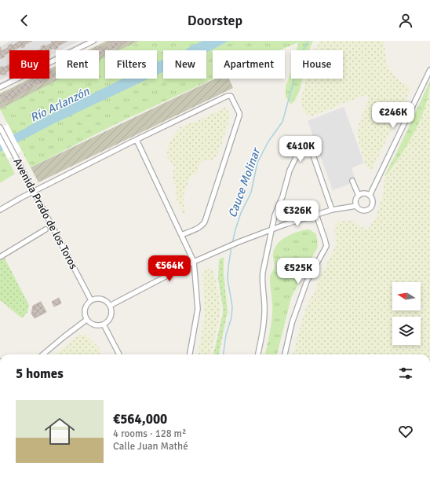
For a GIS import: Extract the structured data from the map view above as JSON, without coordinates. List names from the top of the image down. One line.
{"streets":{"street":["Avenida Prado de los Toros"]},"water":["Río Arlanzón","Cauce Molinar"],"north":"left","page":{"header":"Doorstep","chip":["Buy","Rent","Filters","New","Apartment","House"],"price":["€246K","€410K","€326K","€564K","€525K"],"heading":"5 homes","list":[{"name":"€564,000","note":"4 rooms · 128 m² · Calle Juan Mathé"}]}}
